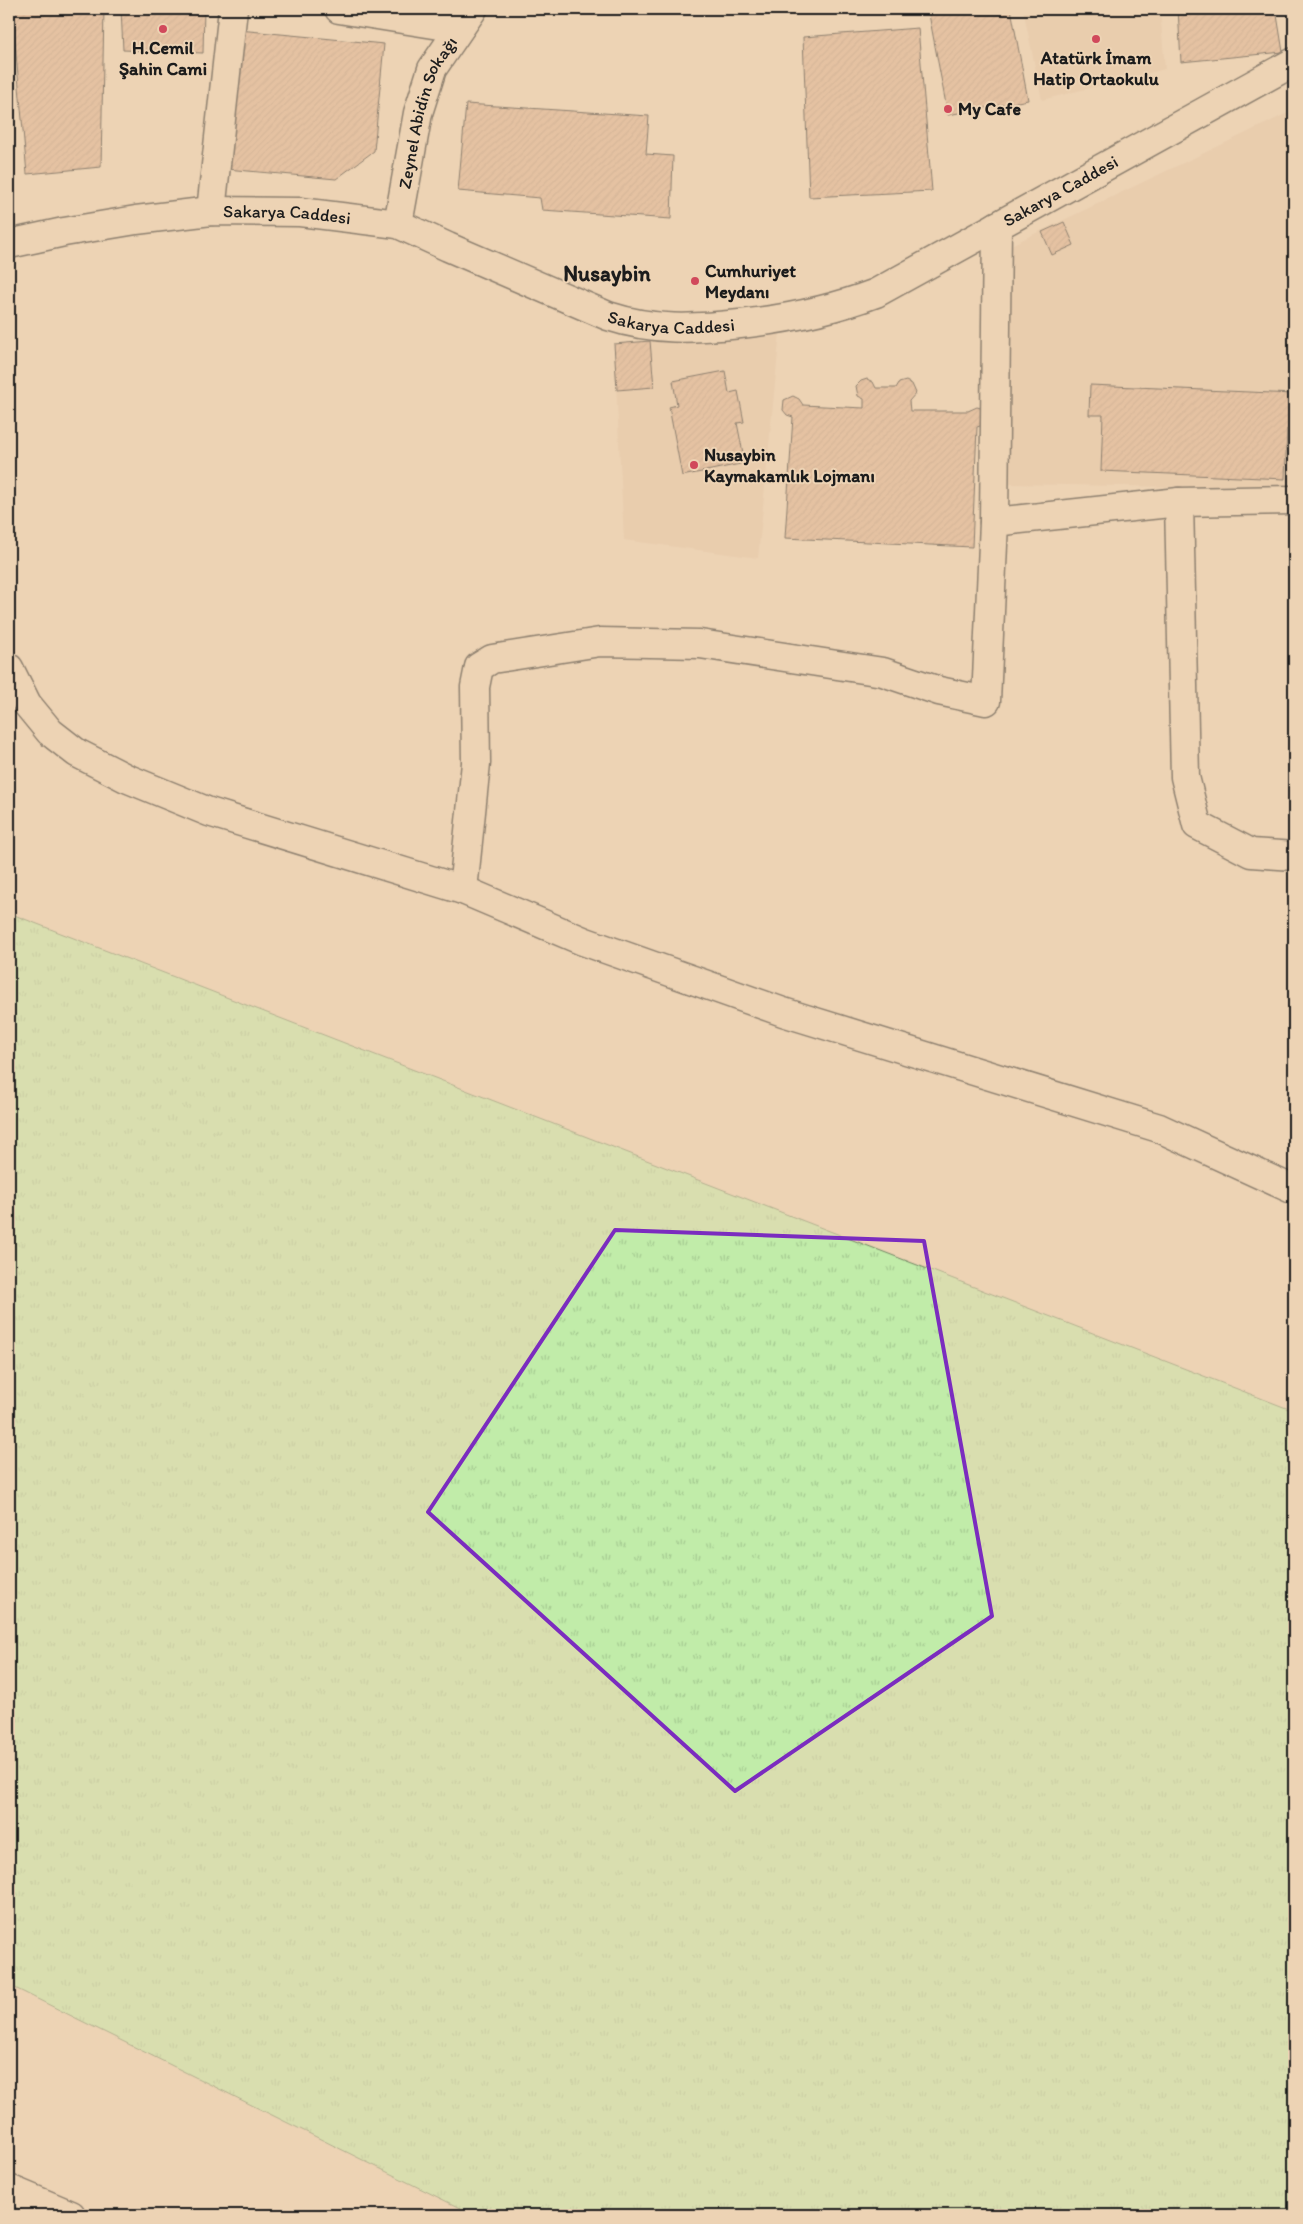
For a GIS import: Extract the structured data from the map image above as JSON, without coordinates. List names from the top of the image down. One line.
{"streets":{"street":["Zeynel Abidin Sokağı","Sakarya Caddesi"]},"crossings":[["Zeynel Abidin Sokağı","Sakarya Caddesi"]],"districts":["Nusaybin"],"places":["H.Cemil Şahin Cami","Atatürk İmam Hatip Ortaokulu","My Cafe","Cumhuriyet Meydanı","Nusaybin Kaymakamlık Lojmanı"]}
